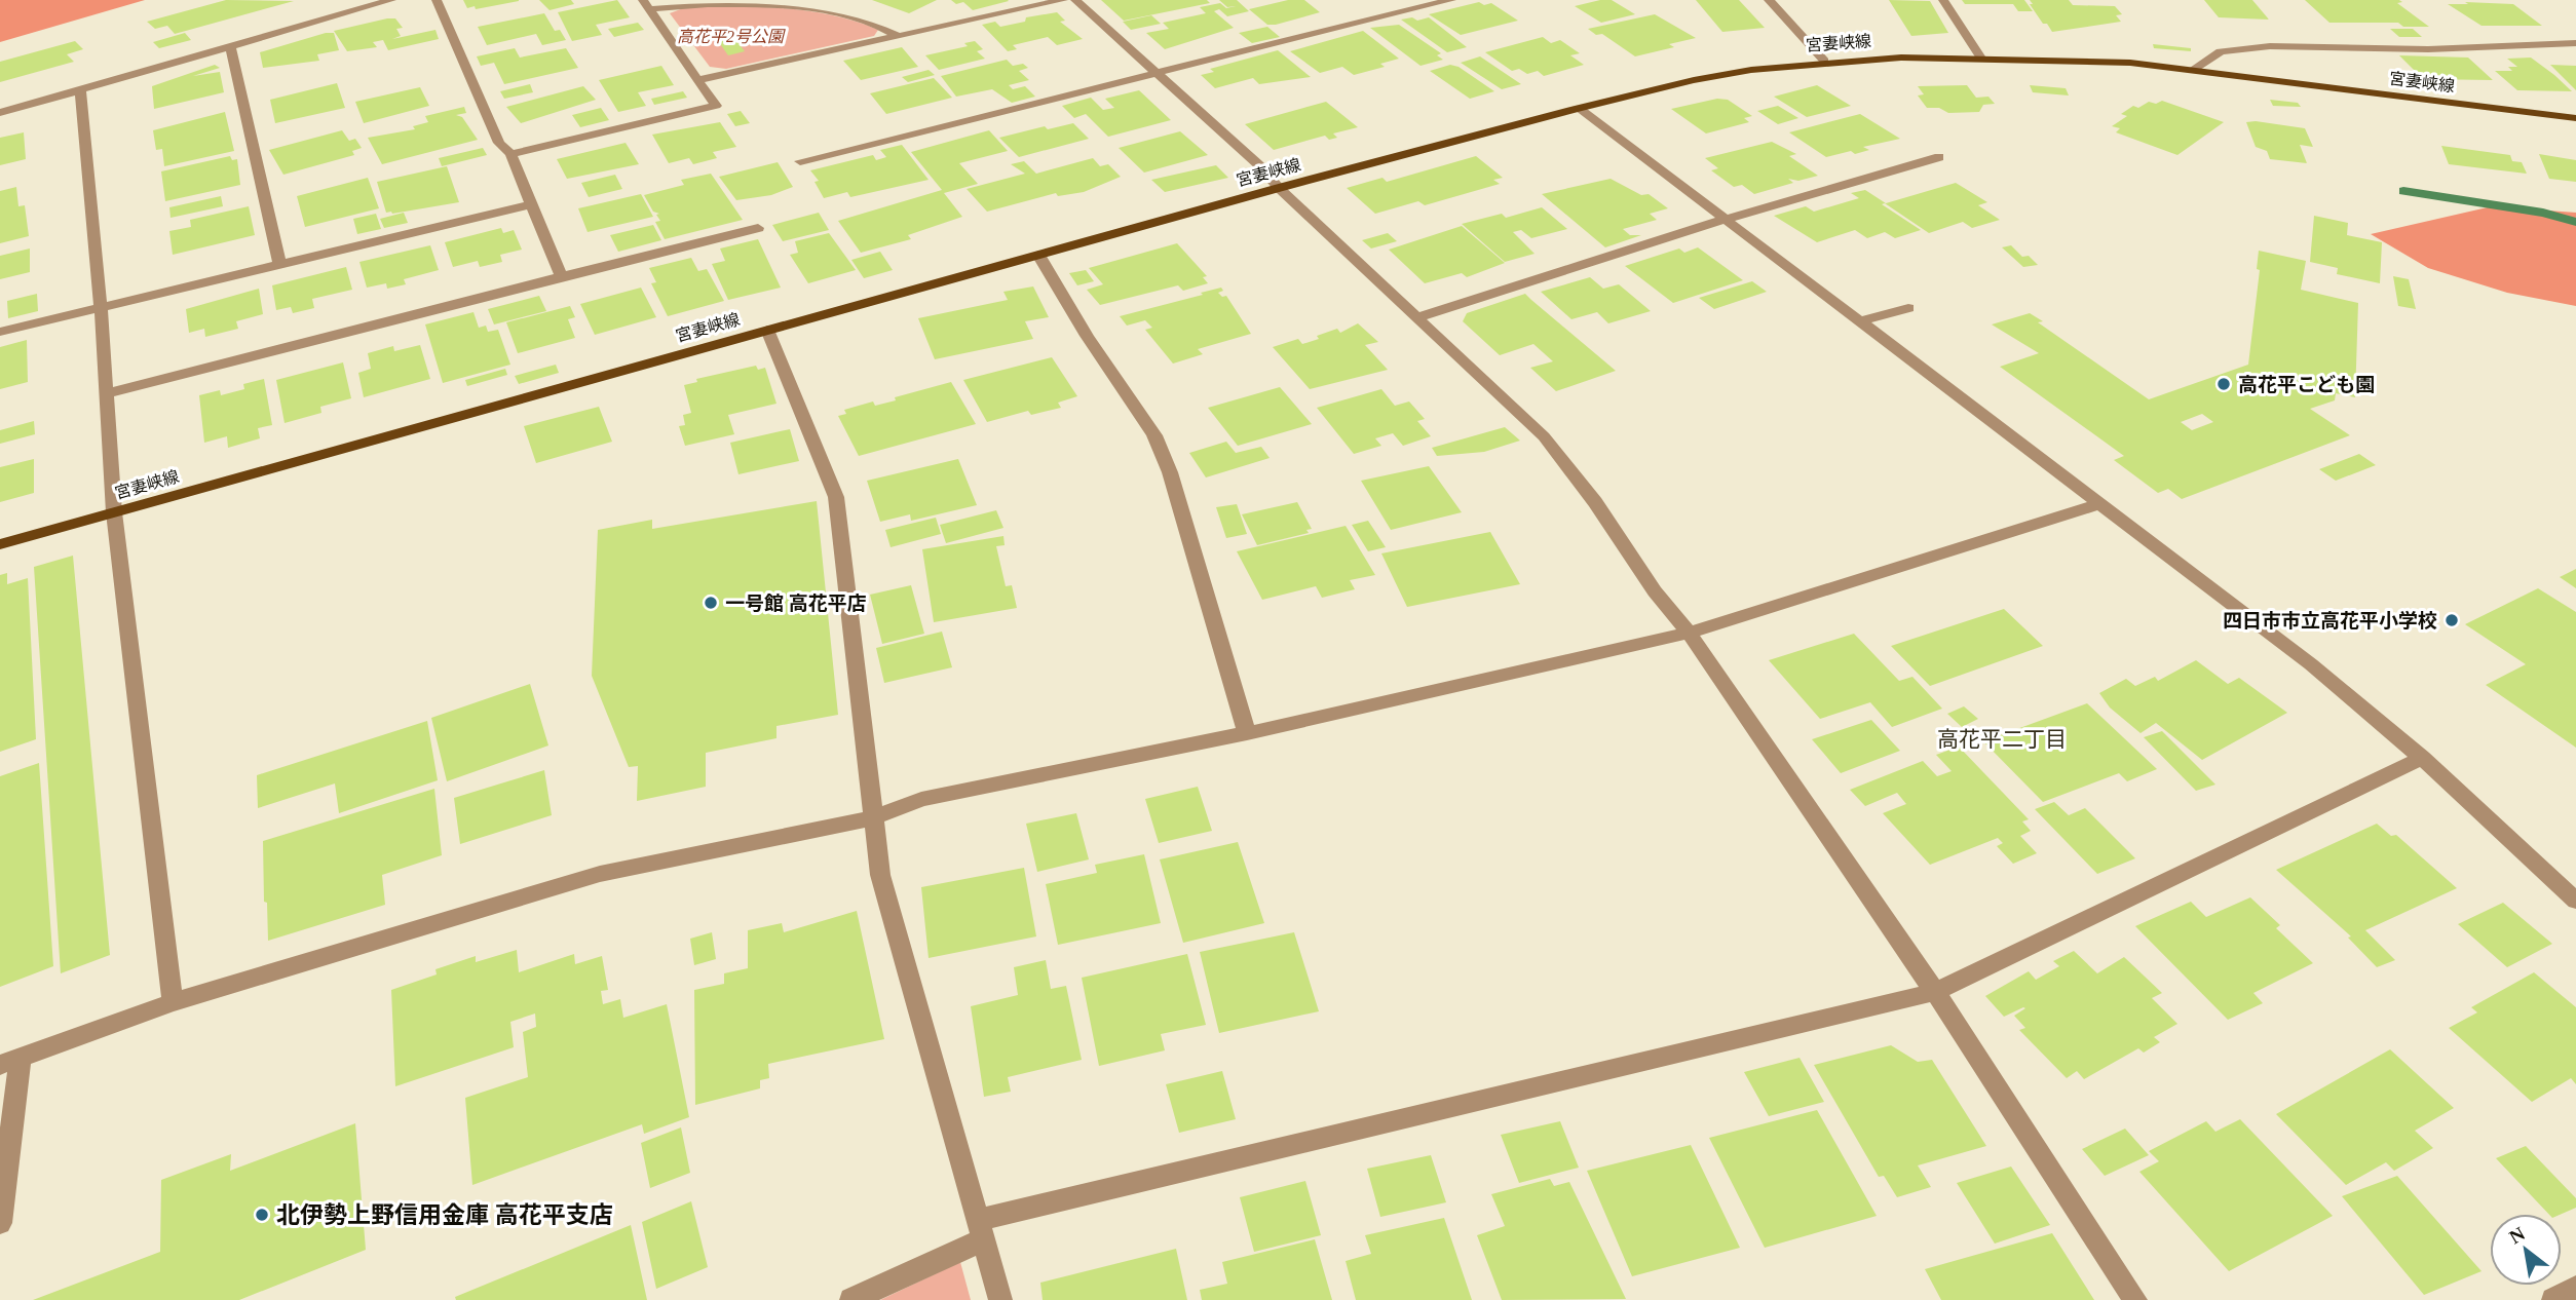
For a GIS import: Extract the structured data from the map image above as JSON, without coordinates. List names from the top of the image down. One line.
{"streets":{"main road":["宮妻峡線"]},"districts":["高花平二丁目"],"parks":["高花平2号公園"],"places":["高花平こども園","一号館 高花平店","四日市市立高花平小学校","北伊勢上野信用金庫 高花平支店"],"north":"top left"}
